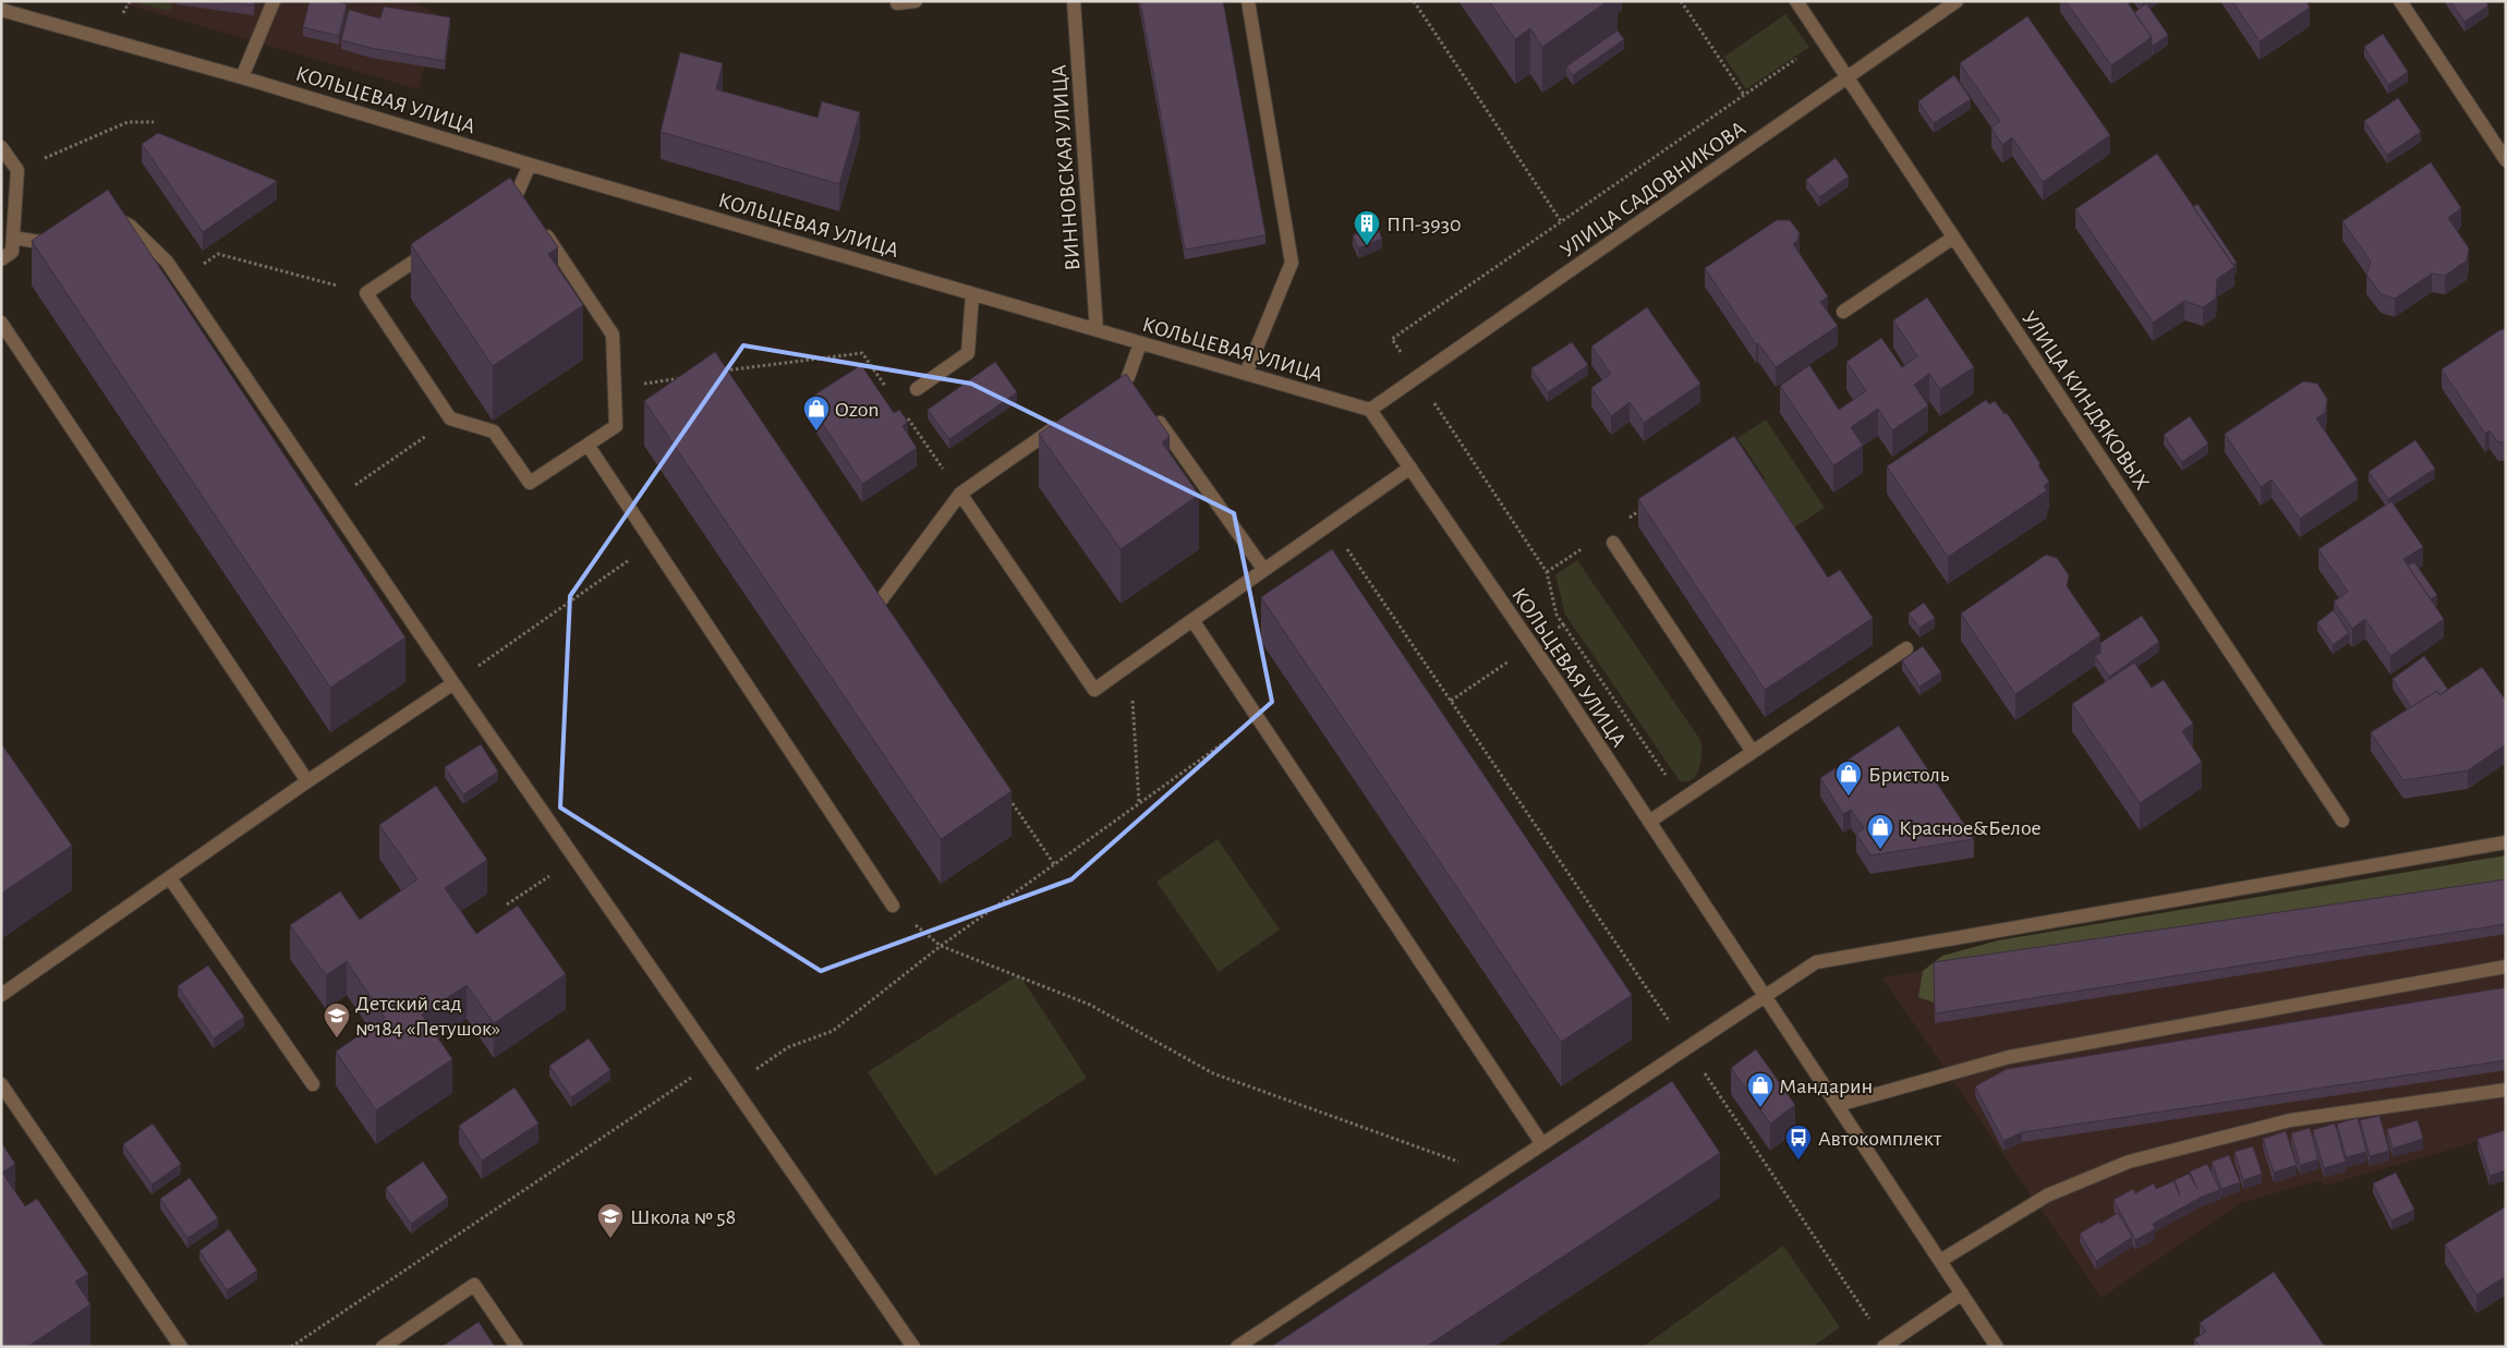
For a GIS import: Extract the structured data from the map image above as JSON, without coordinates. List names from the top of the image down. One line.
{"streets":{"street":["КОЛЬЦЕВАЯ УЛИЦА","ВИННОВСКАЯ УЛИЦА","УЛИЦА САДОВНИКОВА","УЛИЦА КИНДЯКОВЫХ"]},"crossings":[["КОЛЬЦЕВАЯ УЛИЦА","ВИННОВСКАЯ УЛИЦА"],["КОЛЬЦЕВАЯ УЛИЦА","УЛИЦА САДОВНИКОВА"],["УЛИЦА САДОВНИКОВА","УЛИЦА КИНДЯКОВЫХ"]],"places":{"building":["ПП-3930"],"shop":["Ozon","Бристоль","Красное&Белое","Мандарин"],"school or university":["Детский сад №184 «Петушок»","Школа № 58"],"bus stop":["Автокомплект"]}}
